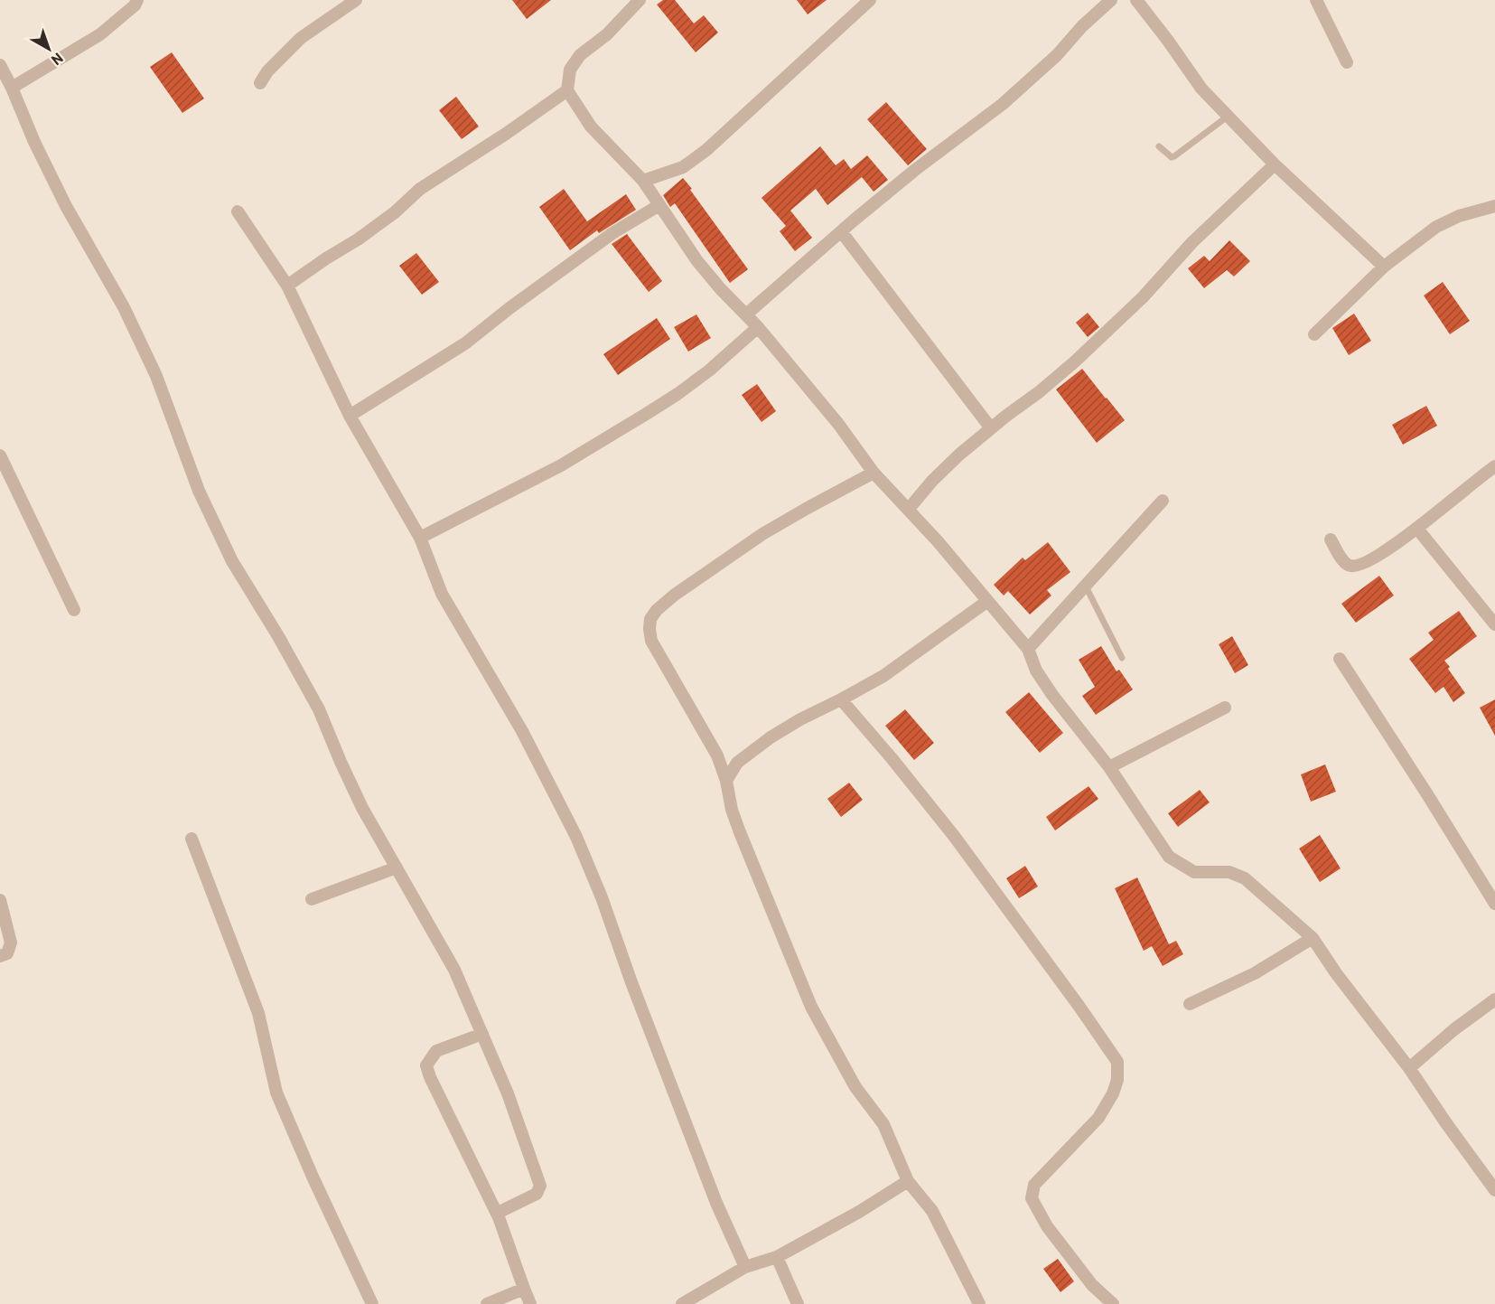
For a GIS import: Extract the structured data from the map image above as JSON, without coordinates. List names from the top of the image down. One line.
{"north":"bottom right"}
